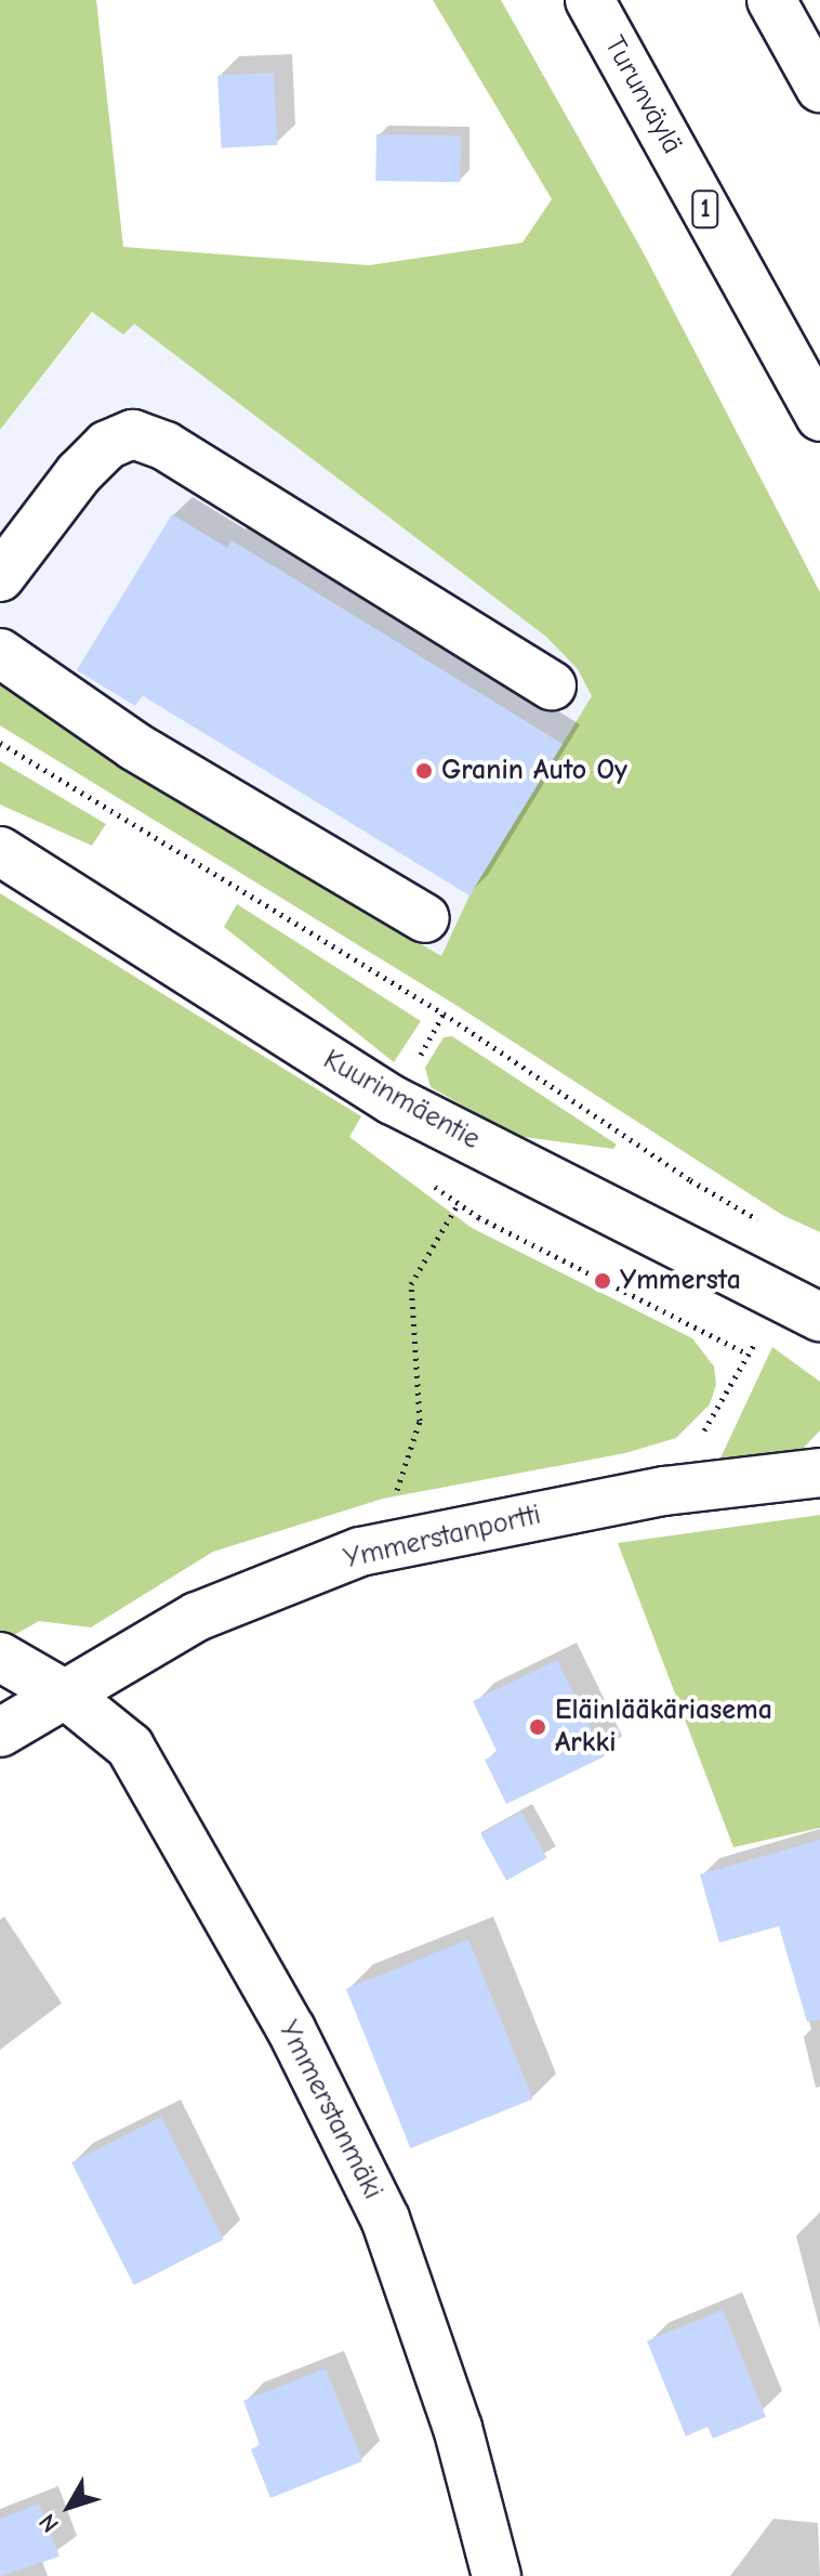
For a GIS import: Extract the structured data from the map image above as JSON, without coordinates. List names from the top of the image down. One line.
{"streets":{"main road":["Turunväylä","1","Kuurinmäentie","Ymmerstanportti","Ymmerstanmäki"]},"crossings":[["Ymmerstanportti","Ymmerstanmäki"]],"places":["Granin Auto Oy","Ymmersta","Eläinlääkäriasema Arkki"],"north":"bottom left"}
